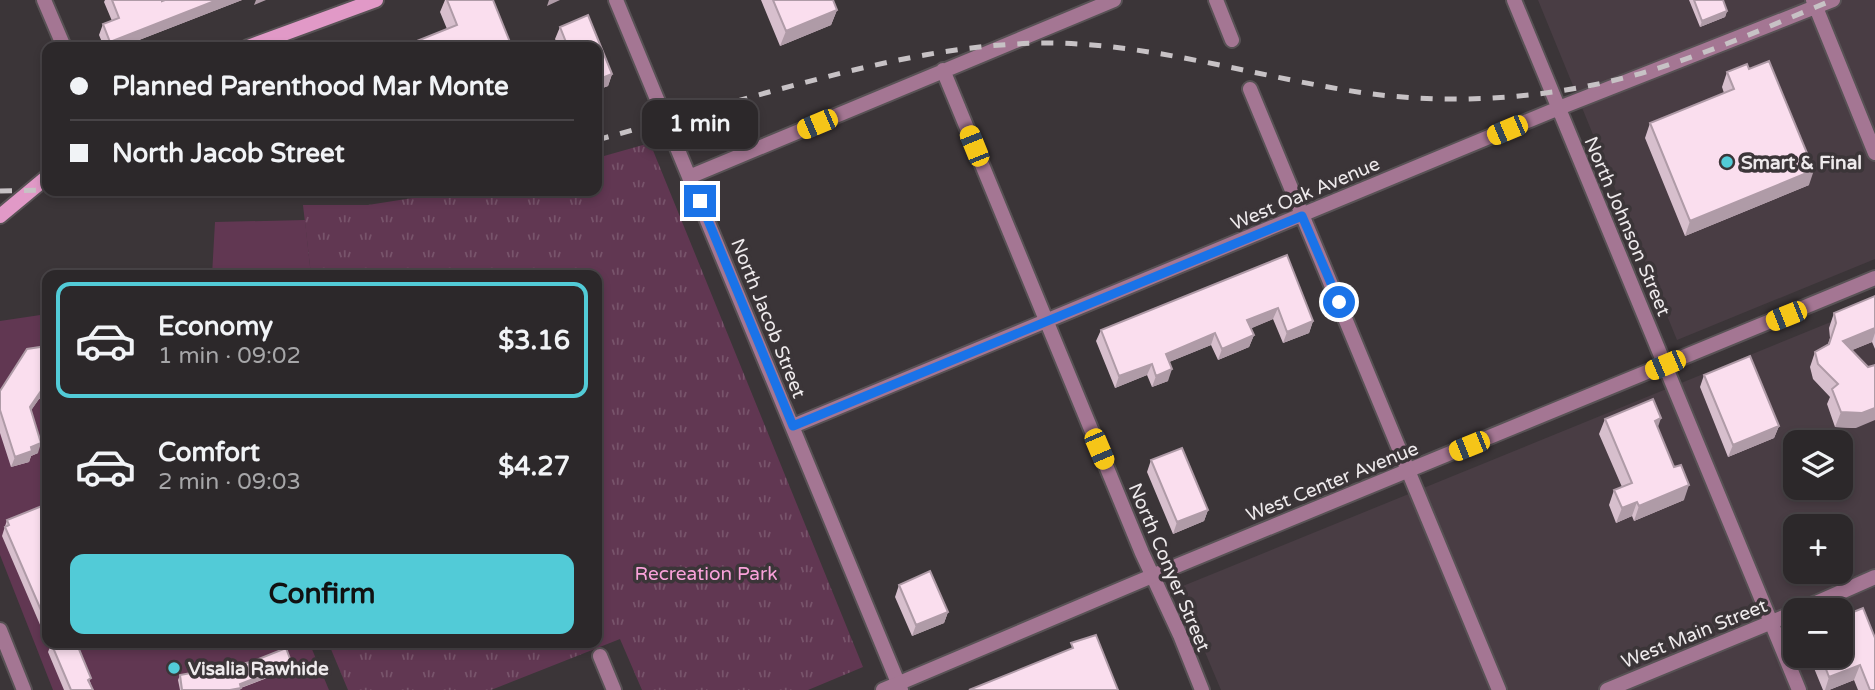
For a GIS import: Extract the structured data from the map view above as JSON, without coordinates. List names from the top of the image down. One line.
{"streets":{"street":["West Oak Avenue","North Johnson Street","North Jacob Street","West Center Avenue","North Conyer Street","West Main Street"]},"crossings":[["West Oak Avenue","North Johnson Street"],["West Oak Avenue","North Jacob Street"],["West Oak Avenue","North Conyer Street"],["North Johnson Street","West Center Avenue"],["North Johnson Street","West Main Street"],["North Jacob Street","West Center Avenue"],["West Center Avenue","North Conyer Street"]],"parks":["Recreation Park"],"places":["Smart & Final","Visalia Rawhide"],"page":{"banner":["Planned Parenthood Mar Monte","North Jacob Street"],"bubble":"1 min","list":[{"name":"Economy","note":"1 min · 09:02","value":"$3.16"},{"name":"Comfort","note":"2 min · 09:03","value":"$4.27"}],"map_buttons":["+","−"],"buttons":"Confirm"}}
